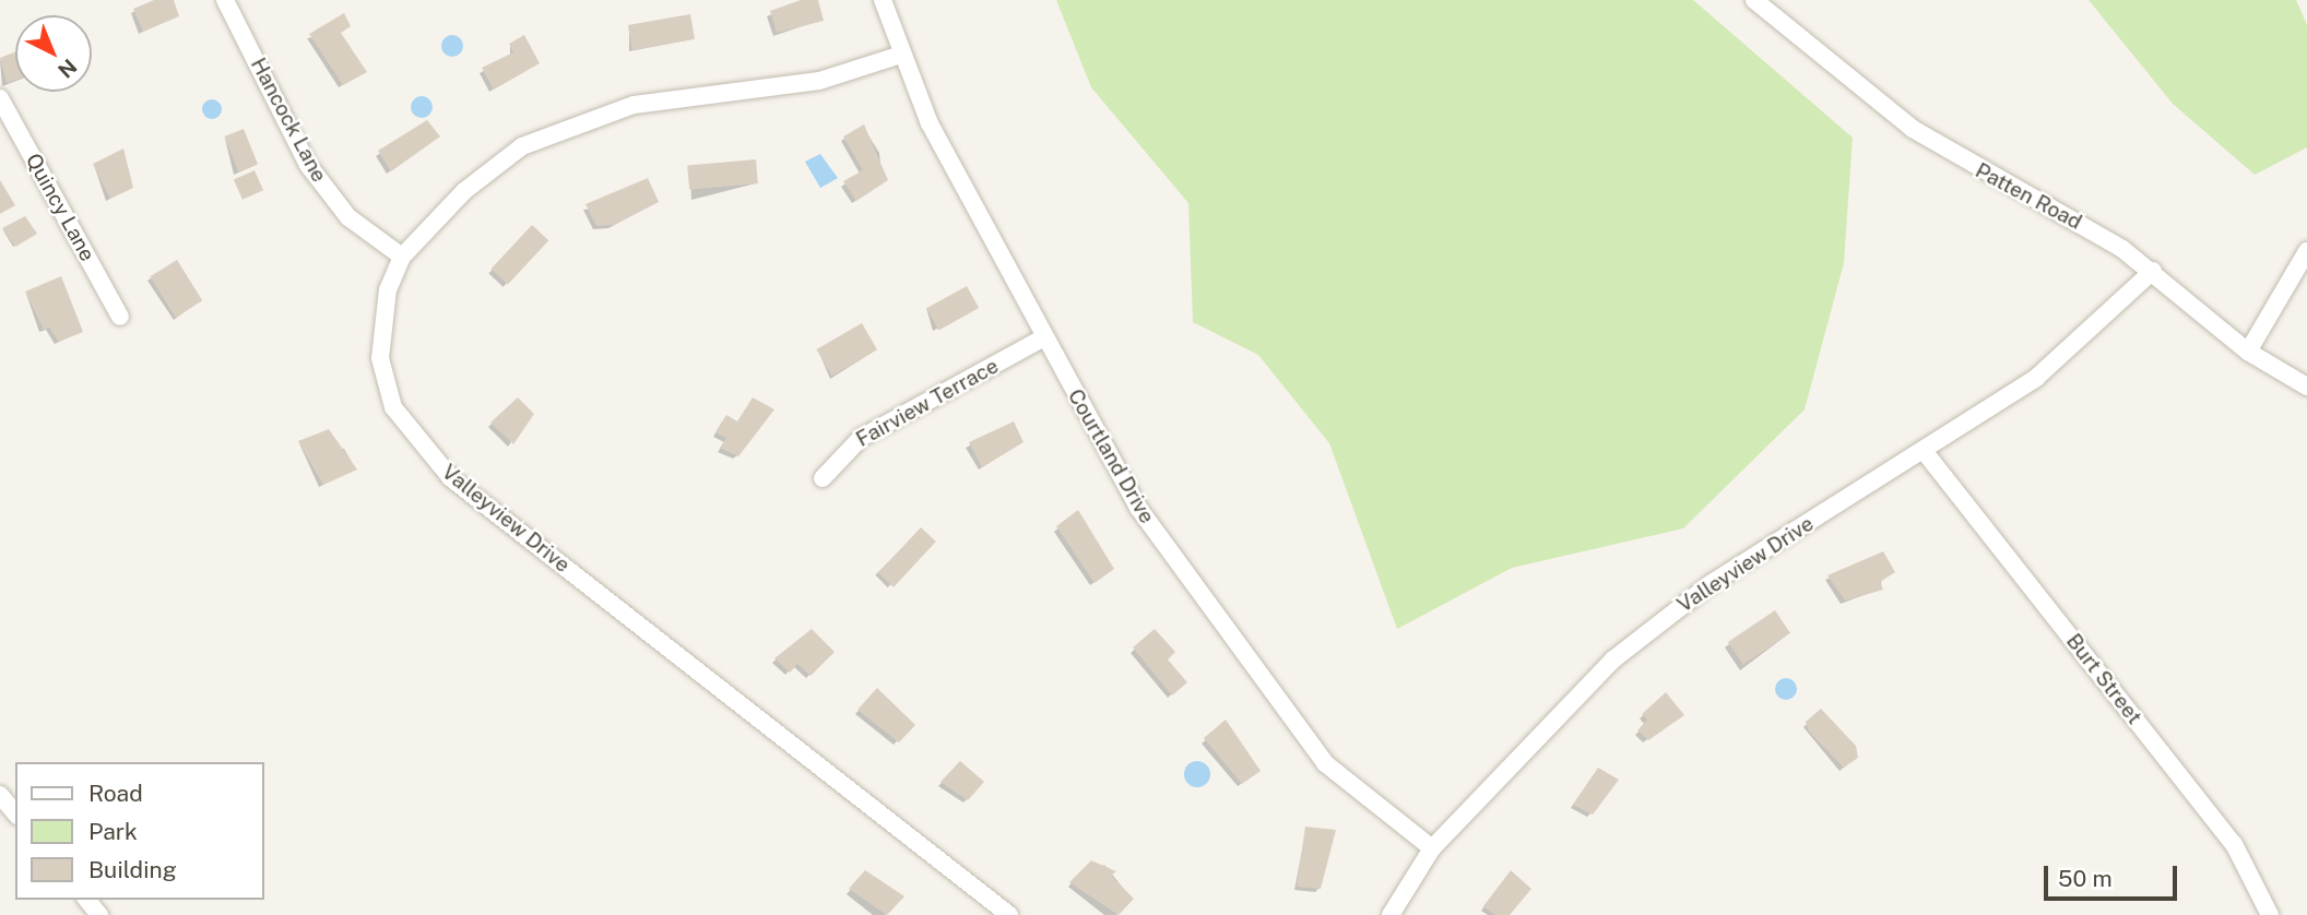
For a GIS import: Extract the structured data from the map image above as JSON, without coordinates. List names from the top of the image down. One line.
{"streets":{"street":["Hancock Lane","Patten Road","Quincy Lane","Fairview Terrace","Courtland Drive","Valleyview Drive","Burt Street"]},"crossings":[["Hancock Lane","Valleyview Drive"],["Patten Road","Valleyview Drive"],["Fairview Terrace","Courtland Drive"],["Courtland Drive","Valleyview Drive"],["Valleyview Drive","Burt Street"]],"legend":["Road","Park","Building"],"scale_bar":"50 m","north":"bottom right"}
